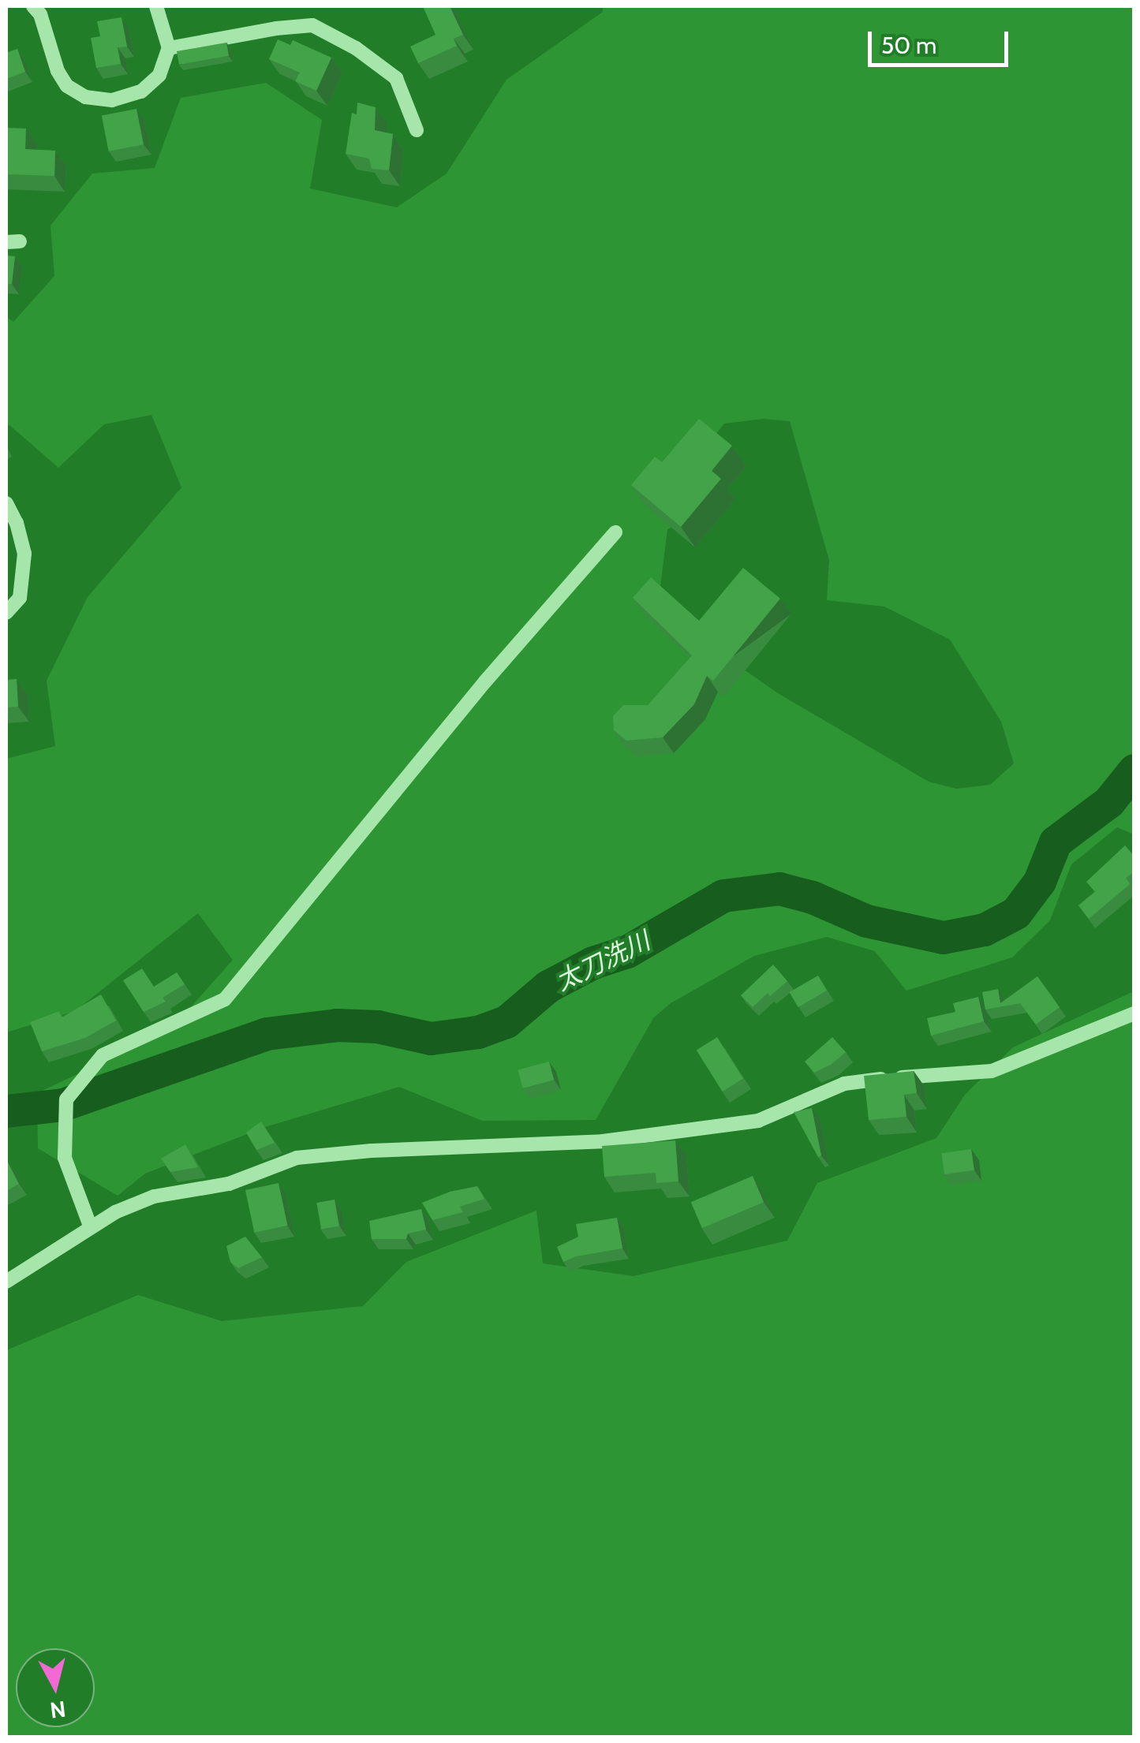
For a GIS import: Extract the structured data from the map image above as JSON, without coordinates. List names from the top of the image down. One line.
{"water":["太刀洗川"],"scale_bar":"50 m","north":"bottom"}
